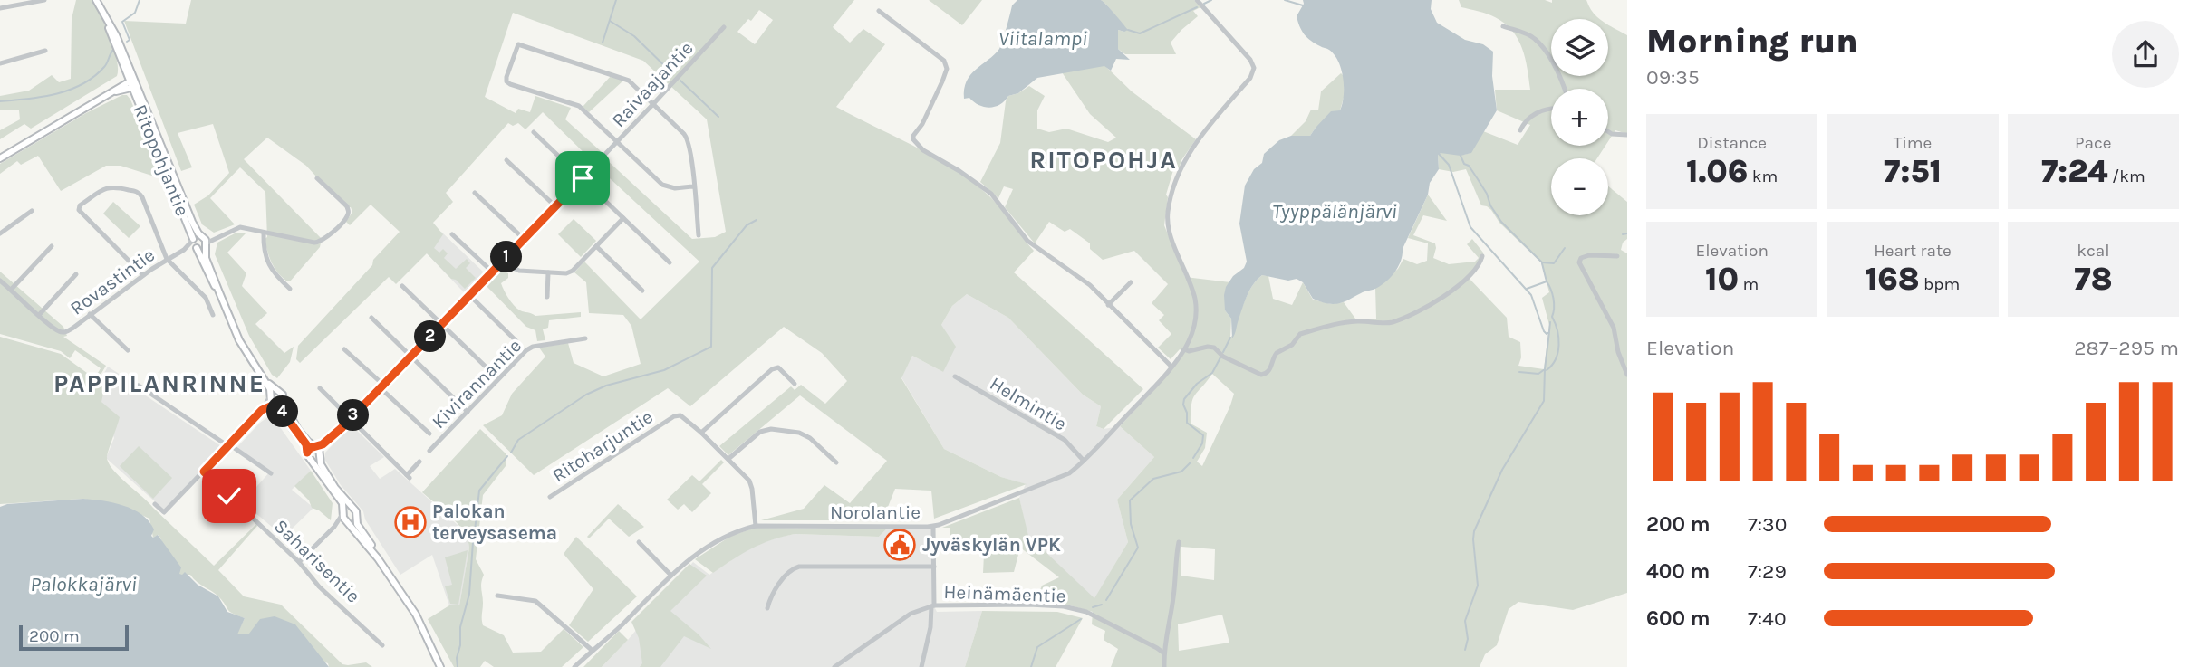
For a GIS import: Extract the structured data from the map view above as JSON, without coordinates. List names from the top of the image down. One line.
{"streets":{"main road":["Ritopohjantie"],"street":["Raivaajantie","Rovastintie","Kivirannantie","Helmintie","Ritoharjuntie","Norolantie","Saharisentie","Heinämäentie"]},"crossings":[["Ritopohjantie","Rovastintie"],["Helmintie","Norolantie"],["Ritoharjuntie","Norolantie"]],"districts":["RITOPOHJA","PAPPILANRINNE"],"water":["Viitalampi","Tyyppälänjärvi","Palokkajärvi"],"places":{"hospital":["Palokan terveysasema"],"public building":["Jyväskylän VPK"]},"scale_bar":"200 m","page":{"heading":["Morning run","09:35"],"map_buttons":["+","−"],"stats":[["Distance","1.06 km"],["Time","7:51"],["Pace","7:24 /km"],["Elevation","10 m"],["Heart rate","168 bpm"],["kcal","78"]],"pins":["1","2","4","3"],"chart":["Elevation","287–295 m"],"list":[{"name":"200 m","note":"7:30"},{"name":"400 m","note":"7:29"},{"name":"600 m","note":"7:40"}],"scale":"200 m"}}
